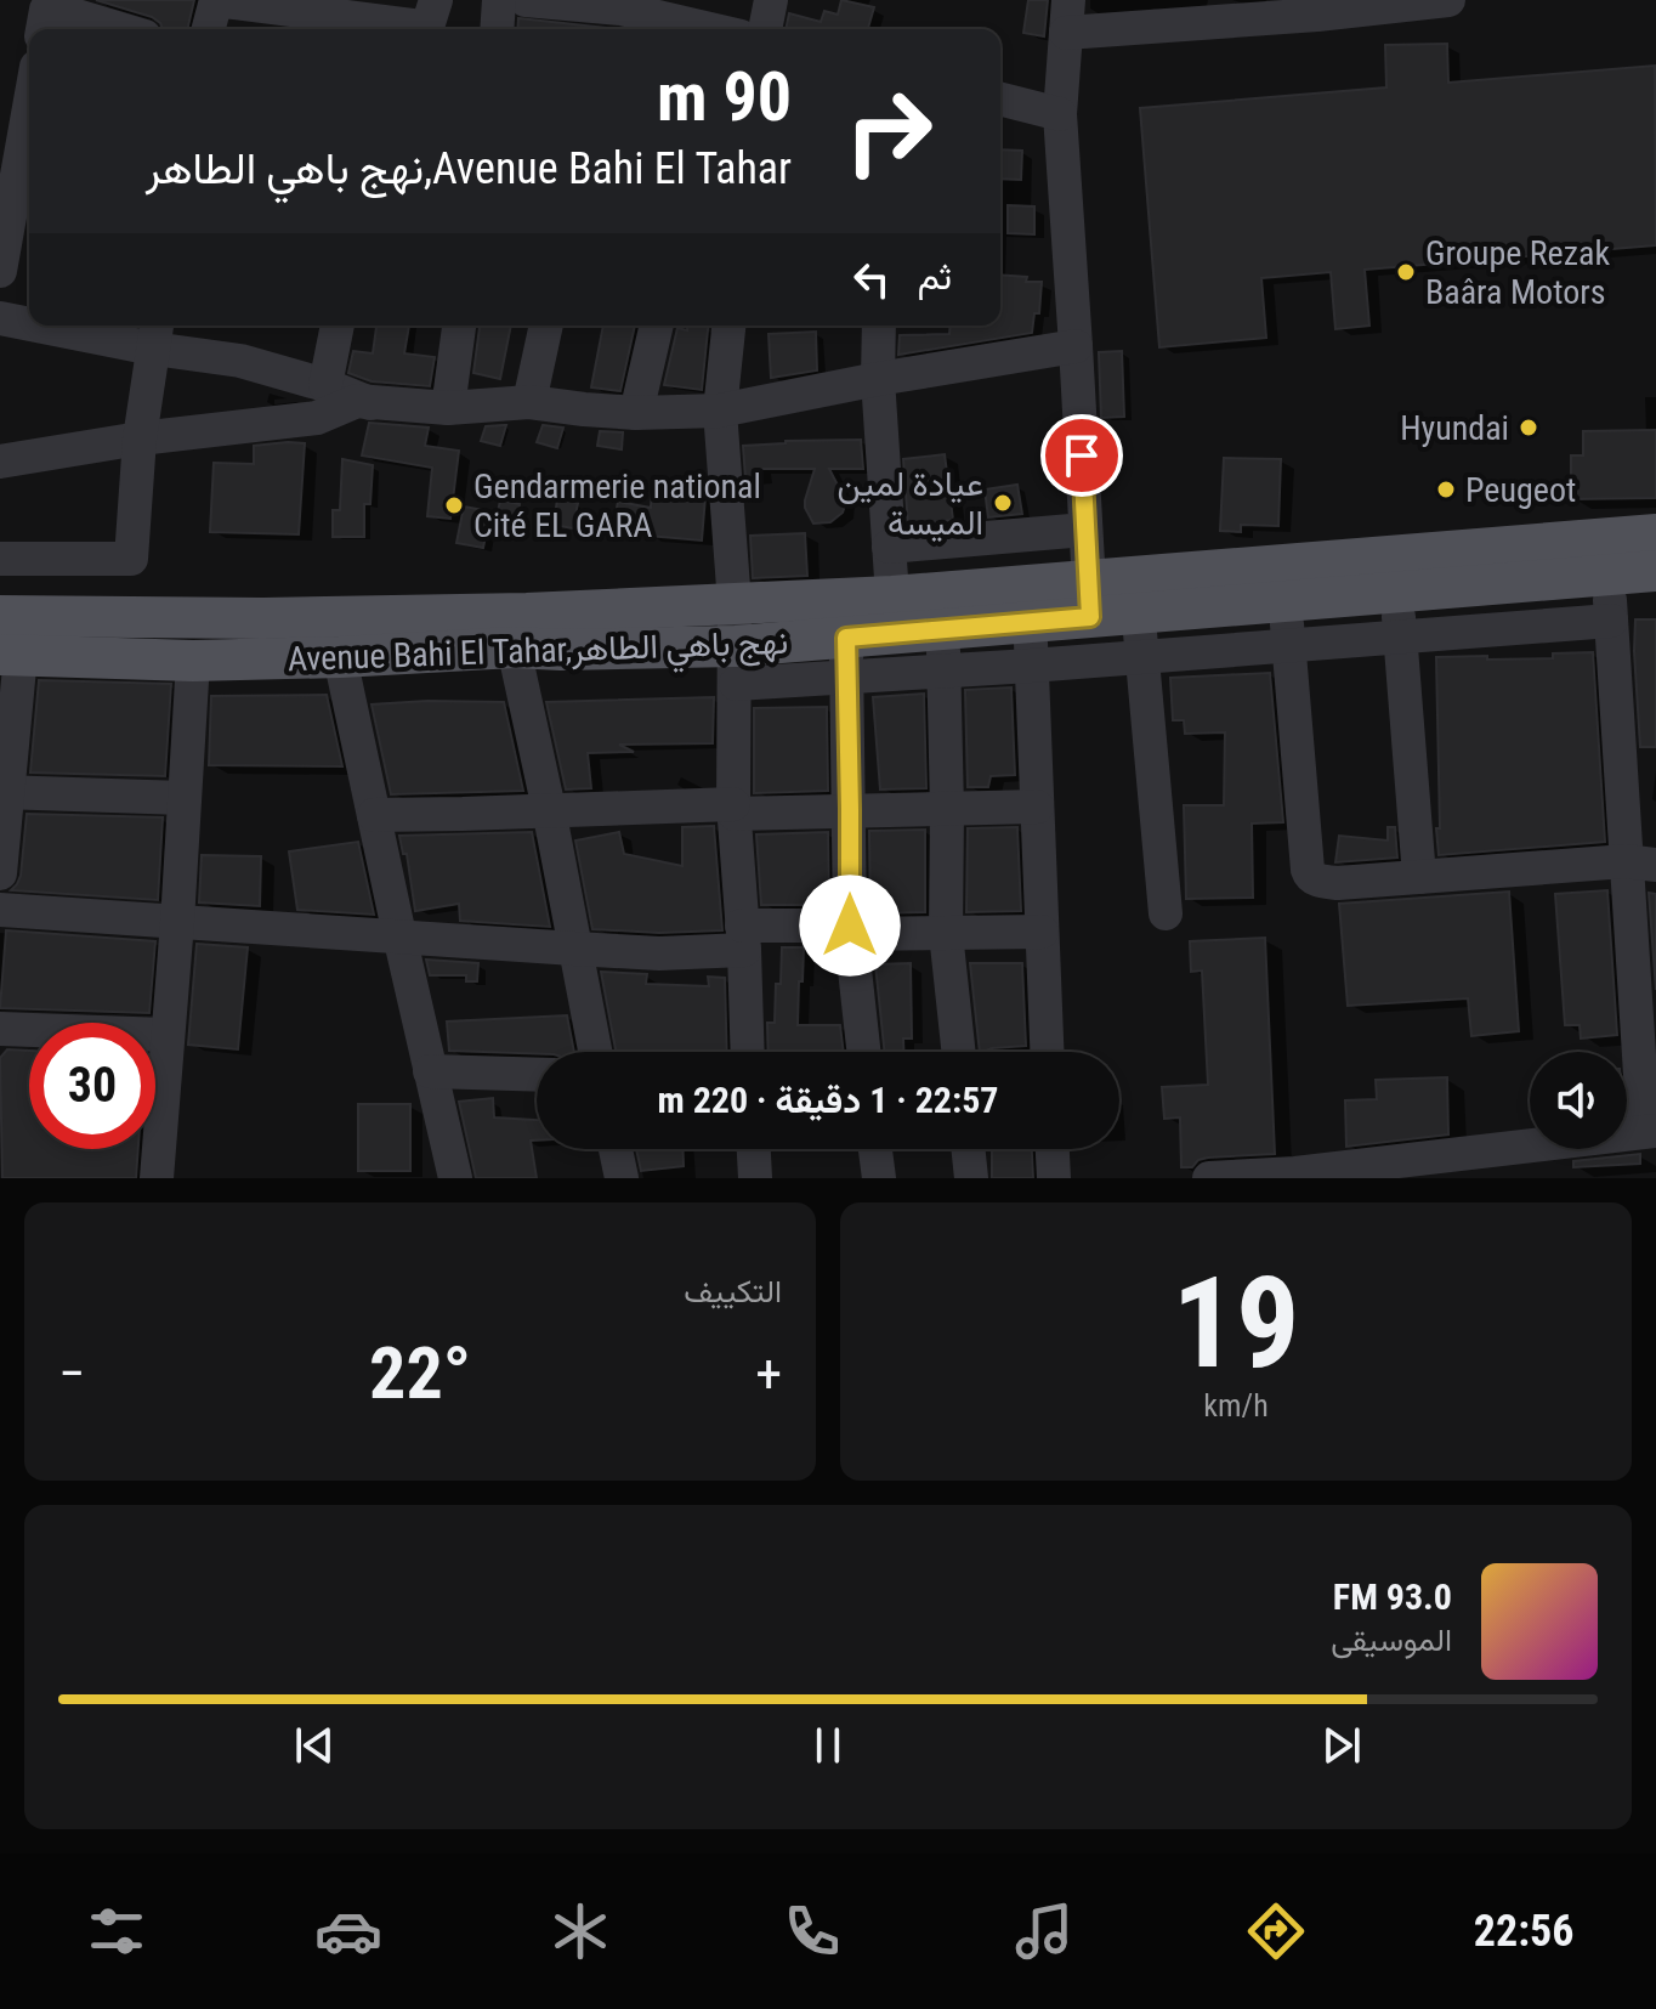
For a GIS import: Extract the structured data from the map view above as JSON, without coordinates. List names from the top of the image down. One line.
{"streets":{"main road":["Avenue Bahi El Tahar,نهج باهي الطاهر"]},"places":["Groupe Rezak Baâra Motors","Hyundai","Peugeot","عيادة لمين الميسة","Gendarmerie national Cité EL GARA"],"page":{"turn":["90 m","Avenue Bahi El Tahar,نهج باهي الطاهر"],"then":"ثم","limit":"30","trip":"22:57 · 1 دقيقة · 220 m","tile":[["19","km/h"],"التكييف"],"heat":["−","22°","+"],"song":["93.0 FM","الموسيقى"],"tabs":"22:56"}}
